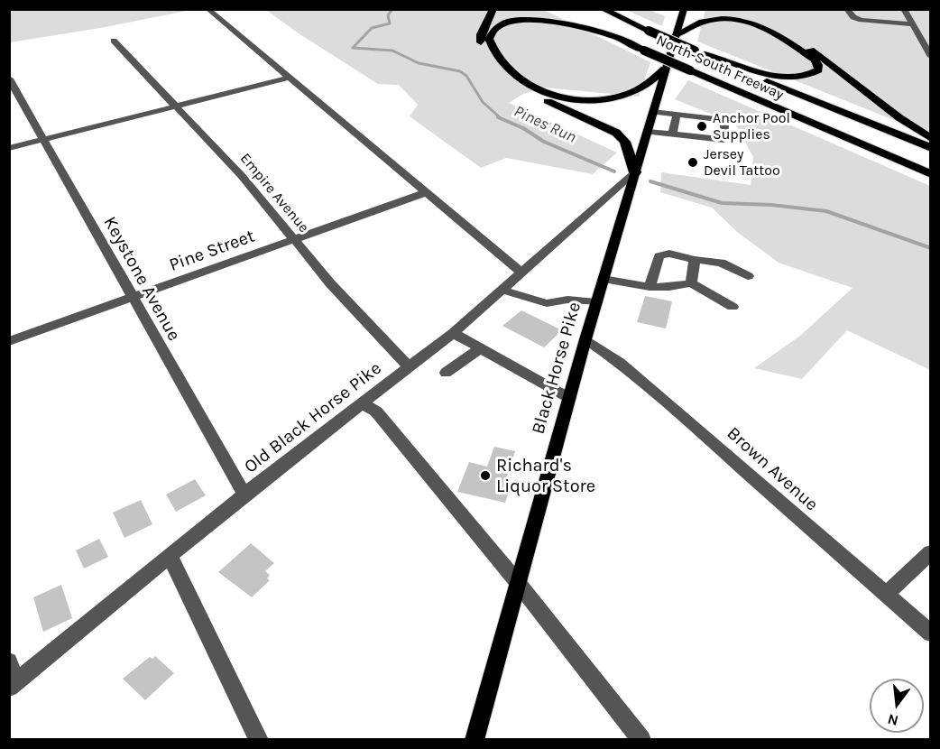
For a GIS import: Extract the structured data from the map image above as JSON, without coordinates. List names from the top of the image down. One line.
{"streets":{"highway":["North-South Freeway"],"main road":["Black Horse Pike"],"street":["Empire Avenue","Pine Street","Keystone Avenue","Old Black Horse Pike","Brown Avenue"]},"crossings":[["Empire Avenue","Pine Street"],["Empire Avenue","Old Black Horse Pike"],["Pine Street","Keystone Avenue"],["Keystone Avenue","Old Black Horse Pike"],["Black Horse Pike","Old Black Horse Pike"],["Black Horse Pike","Brown Avenue"]],"water":["Pines Run"],"places":["Anchor Pool Supplies","Jersey Devil Tattoo","Richard's Liquor Store"],"north":"bottom"}
